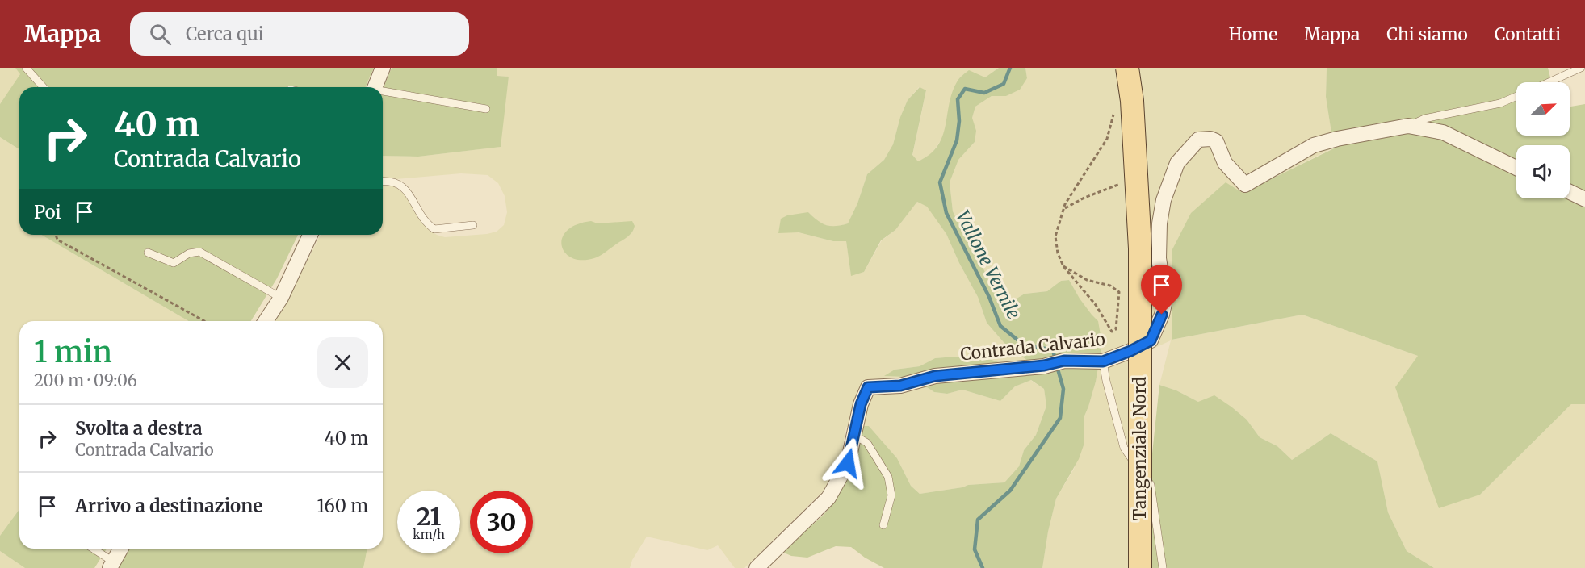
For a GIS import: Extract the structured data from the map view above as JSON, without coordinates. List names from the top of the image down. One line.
{"streets":{"main road":["Tangenziale Nord"],"street":["Contrada Calvario"]},"water":["Vallone Vernile"],"north":"top right","page":{"header":"Mappa","search":"Cerca qui","nav":["Home","Mappa","Chi siamo","Contatti"],"turn":["40 m","Contrada Calvario"],"then":"Poi","heading":["1 min","200 m · 09:06"],"list":[{"name":"Svolta a destra","note":"Contrada Calvario","value":"40 m"},{"name":"Arrivo a destinazione","value":"160 m"}],"speed":"21 km/h","limit":"30"}}
